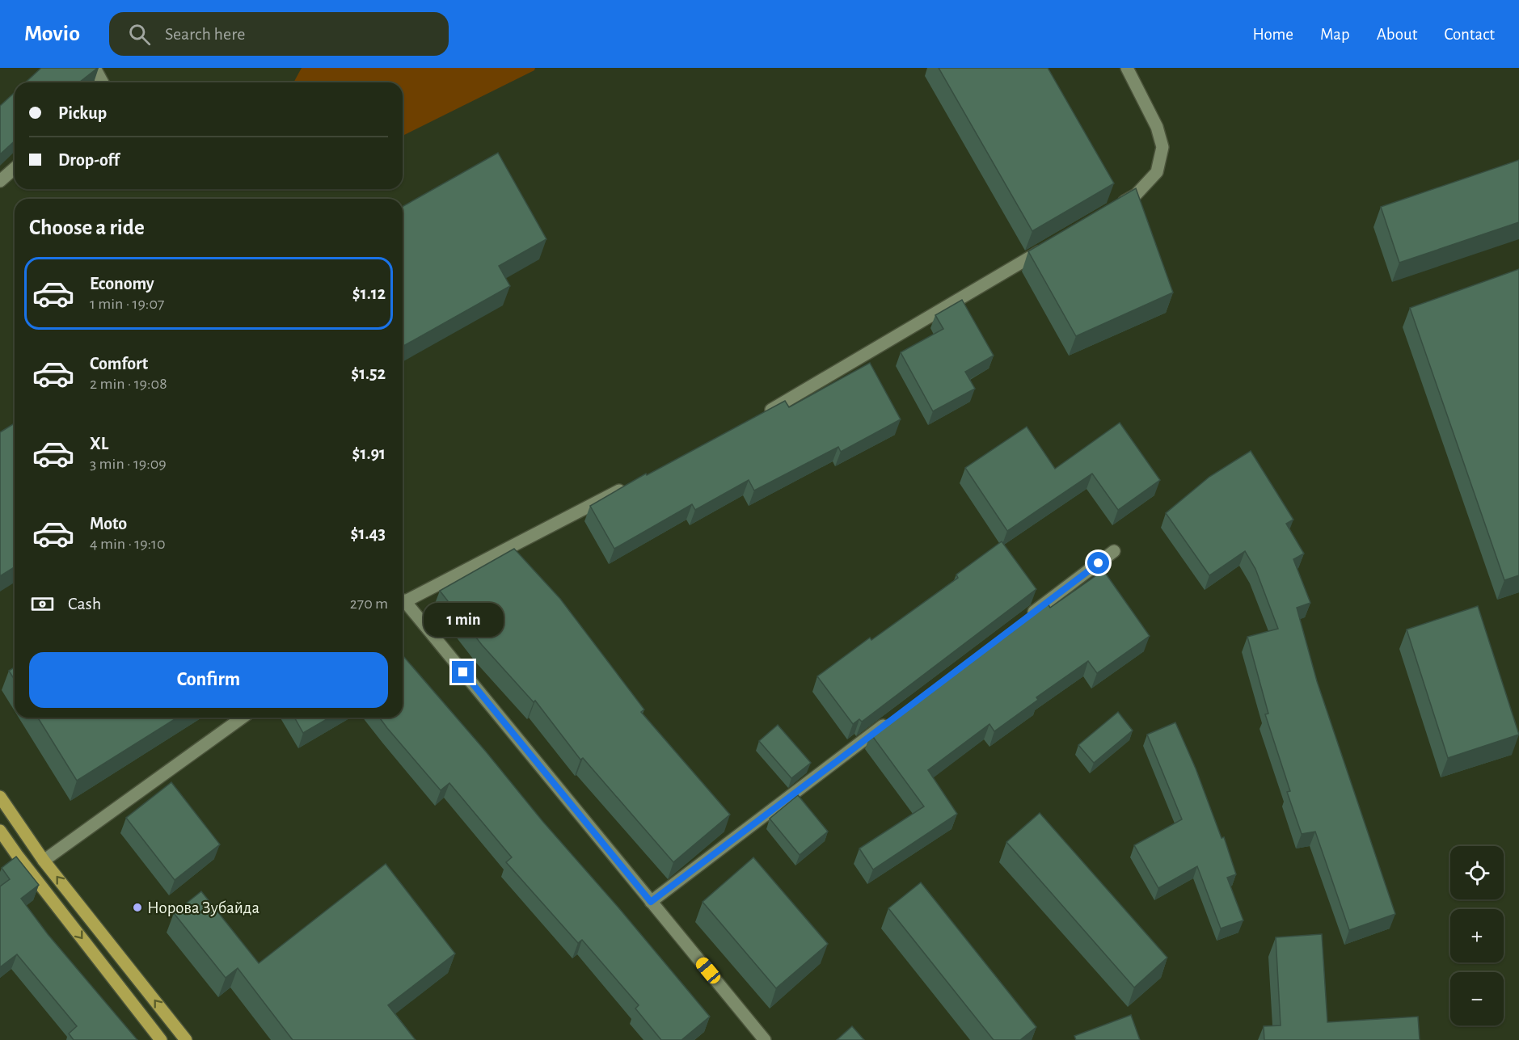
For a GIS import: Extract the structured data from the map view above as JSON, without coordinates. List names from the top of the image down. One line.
{"places":["Норова Зубайда"],"page":{"header":"Movio","search":"Search here","nav":["Home","Map","About","Contact"],"banner":["Pickup","Drop-off"],"heading":"Choose a ride","list":[{"name":"Economy","note":"1 min · 19:07","value":"$1.12"},{"name":"Comfort","note":"2 min · 19:08","value":"$1.52"},{"name":"XL","note":"3 min · 19:09","value":"$1.91"},{"name":"Moto","note":"4 min · 19:10","value":"$1.43"}],"pay":["Cash","270 m"],"bubble":"1 min","buttons":"Confirm","map_buttons":["+","−"]}}
